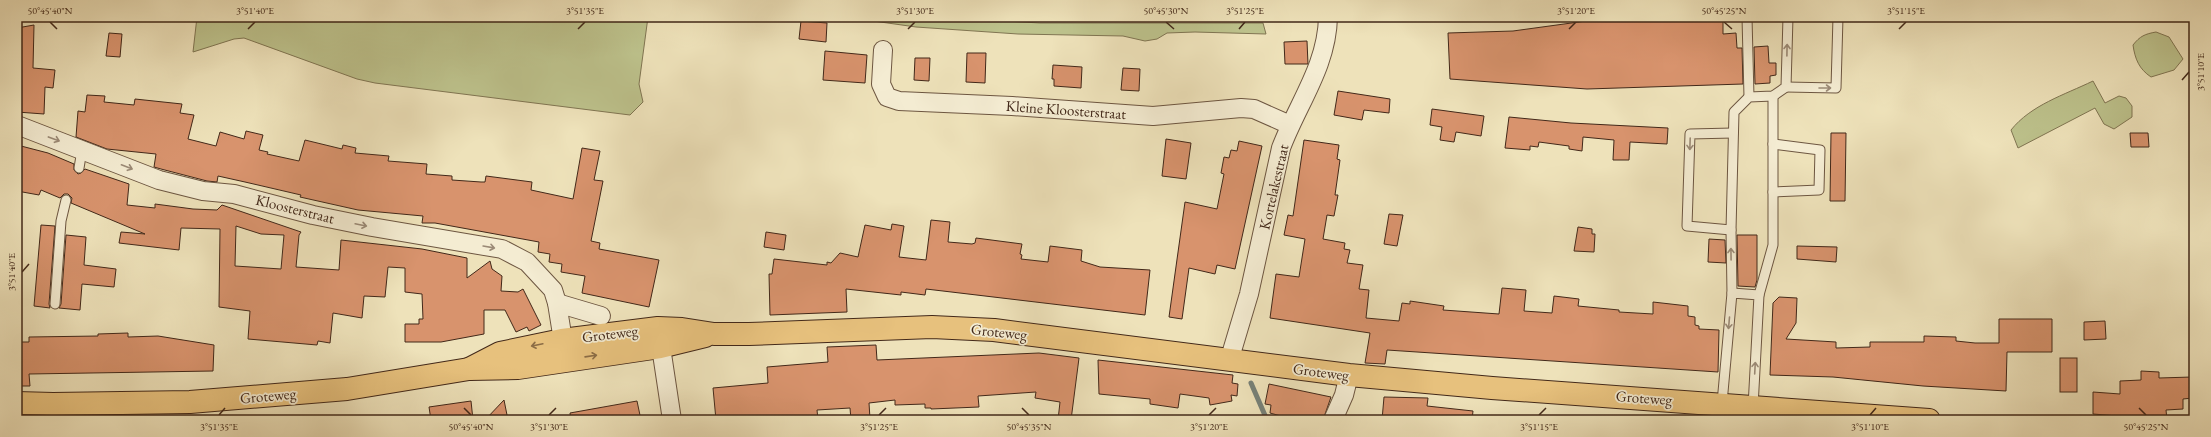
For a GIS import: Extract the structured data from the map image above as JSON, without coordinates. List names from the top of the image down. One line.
{"streets":{"main road":["Groteweg"],"street":["Kleine Kloosterstraat","Kortelakestraat","Kloosterstraat"]},"crossings":[["Kleine Kloosterstraat","Kortelakestraat"],["Kortelakestraat","Groteweg"],["Kloosterstraat","Groteweg"]],"one_way":["Kloosterstraat"],"coordinates":["50°45'40\"N","3°51'40\"E","3°51'35\"E","3°51'30\"E","50°45'30\"N","3°51'25\"E","3°51'20\"E","50°45'25\"N","3°51'15\"E","3°51'10\"E","50°45'35\"N"]}
